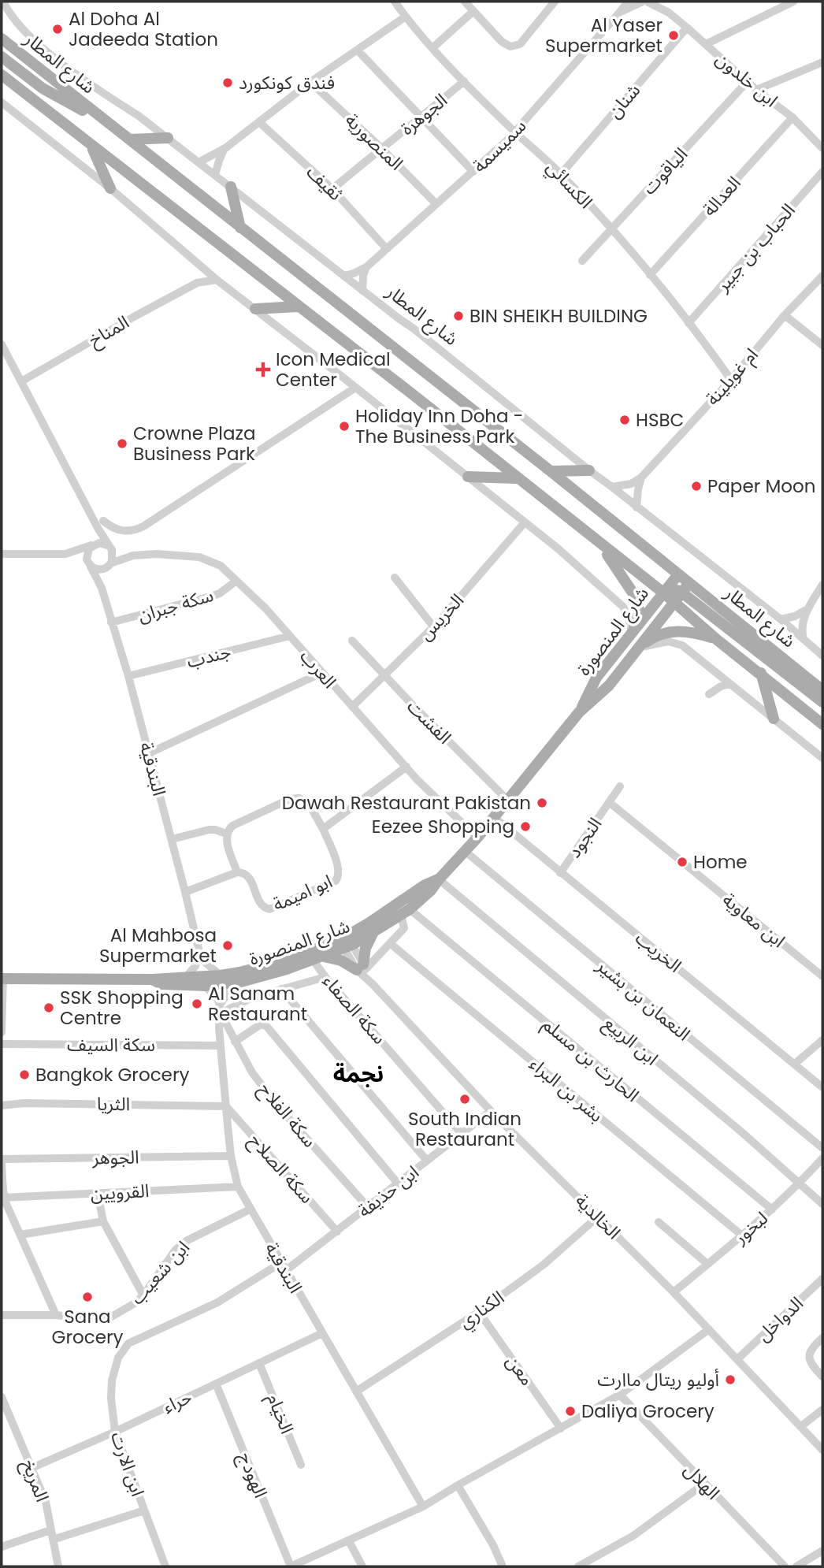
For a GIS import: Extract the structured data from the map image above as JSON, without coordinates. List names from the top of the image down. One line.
{"streets":{"main road":["شارع المطار","شارع المنصورة"],"street":["ابن خلدون","شنان","الجوهرة","المنصورية","سميسمة","الياقوت","ثقيف","الكسائي","العدالة","الحباب بن جبير","المناخ","ام غويلينة","سكة جبران","الخريس","جندب","العرب","الفشت","البندقية","النجود","ابو اميمة","ابن معاوية","الخريب","النعمان بن بشير","سكة الصفاء","ابن الربيع","سكة السيف","الحارث بن مسلم","بشر بن البراء","الثريا","سكة الفلاح","الجوهر","سكة الصلاح","ابن حذيفة","القرويين","الخالدية","لبخور","ابن شعيب","الكناري","الدواخل","معن","حراء","الخيام","ابن الارت","الهودج","المريخ","الهلال"]},"crossings":[["شارع المطار","سميسمة"],["شارع المطار","ام غويلينة"],["شارع المطار","شارع المنصورة"],["ابن خلدون","شنان"],["ابن خلدون","سميسمة"],["ابن خلدون","الياقوت"],["ابن خلدون","العدالة"],["شنان","الكسائي"],["الجوهرة","المنصورية"],["الجوهرة","ثقيف"],["الجوهرة","الكسائي"],["المنصورية","سميسمة"],["سميسمة","ثقيف"],["سميسمة","الكسائي"],["الياقوت","الكسائي"],["الكسائي","العدالة"],["الكسائي","الحباب بن جبير"],["الكسائي","ام غويلينة"],["سكة جبران","العرب"],["سكة جبران","البندقية"],["الخريس","العرب"],["الخريس","الفشت"],["شارع المنصورة","العرب"],["شارع المنصورة","الفشت"],["شارع المنصورة","البندقية"],["شارع المنصورة","الخريب"],["شارع المنصورة","النعمان بن بشير"],["شارع المنصورة","سكة الصفاء"],["شارع المنصورة","ابن الربيع"],["شارع المنصورة","الحارث بن مسلم"],["شارع المنصورة","سكة الفلاح"],["شارع المنصورة","الخالدية"],["جندب","العرب"],["جندب","البندقية"],["العرب","البندقية"],["البندقية","سكة السيف"],["البندقية","الثريا"],["البندقية","سكة الفلاح"],["البندقية","الجوهر"],["البندقية","سكة الصلاح"],["البندقية","ابن حذيفة"],["البندقية","القرويين"],["البندقية","ابن شعيب"],["البندقية","الكناري"],["البندقية","حراء"],["البندقية","ابن الارت"],["النجود","ابن معاوية"],["النجود","الخريب"],["سكة الصفاء","ابن حذيفة"],["ابن الربيع","لبخور"],["الحارث بن مسلم","لبخور"],["بشر بن البراء","لبخور"],["الثريا","سكة الصلاح"],["سكة الفلاح","ابن حذيفة"],["سكة الصلاح","ابن حذيفة"],["ابن حذيفة","الخالدية"],["الخالدية","لبخور"],["الخالدية","الكناري"],["الخالدية","الدواخل"],["الكناري","معن"],["حراء","الخيام"],["حراء","ابن الارت"],["حراء","الهودج"],["حراء","المريخ"]],"districts":["نجمة"],"places":{"other":["Al Doha Al Jadeeda Station","Al Yaser Supermarket","فندق كونكورد","BIN SHEIKH BUILDING","HSBC","Holiday Inn Doha - The Business Park","Crowne Plaza Business Park","Paper Moon","Dawah Restaurant Pakistan","Eezee Shopping","Home","Al Mahbosa Supermarket","Al Sanam Restaurant","SSK Shopping Centre","Bangkok Grocery","South Indian Restaurant","Sana Grocery","أوليو ريتال ماارت","Daliya Grocery"],"health":["Icon Medical Center"]}}
